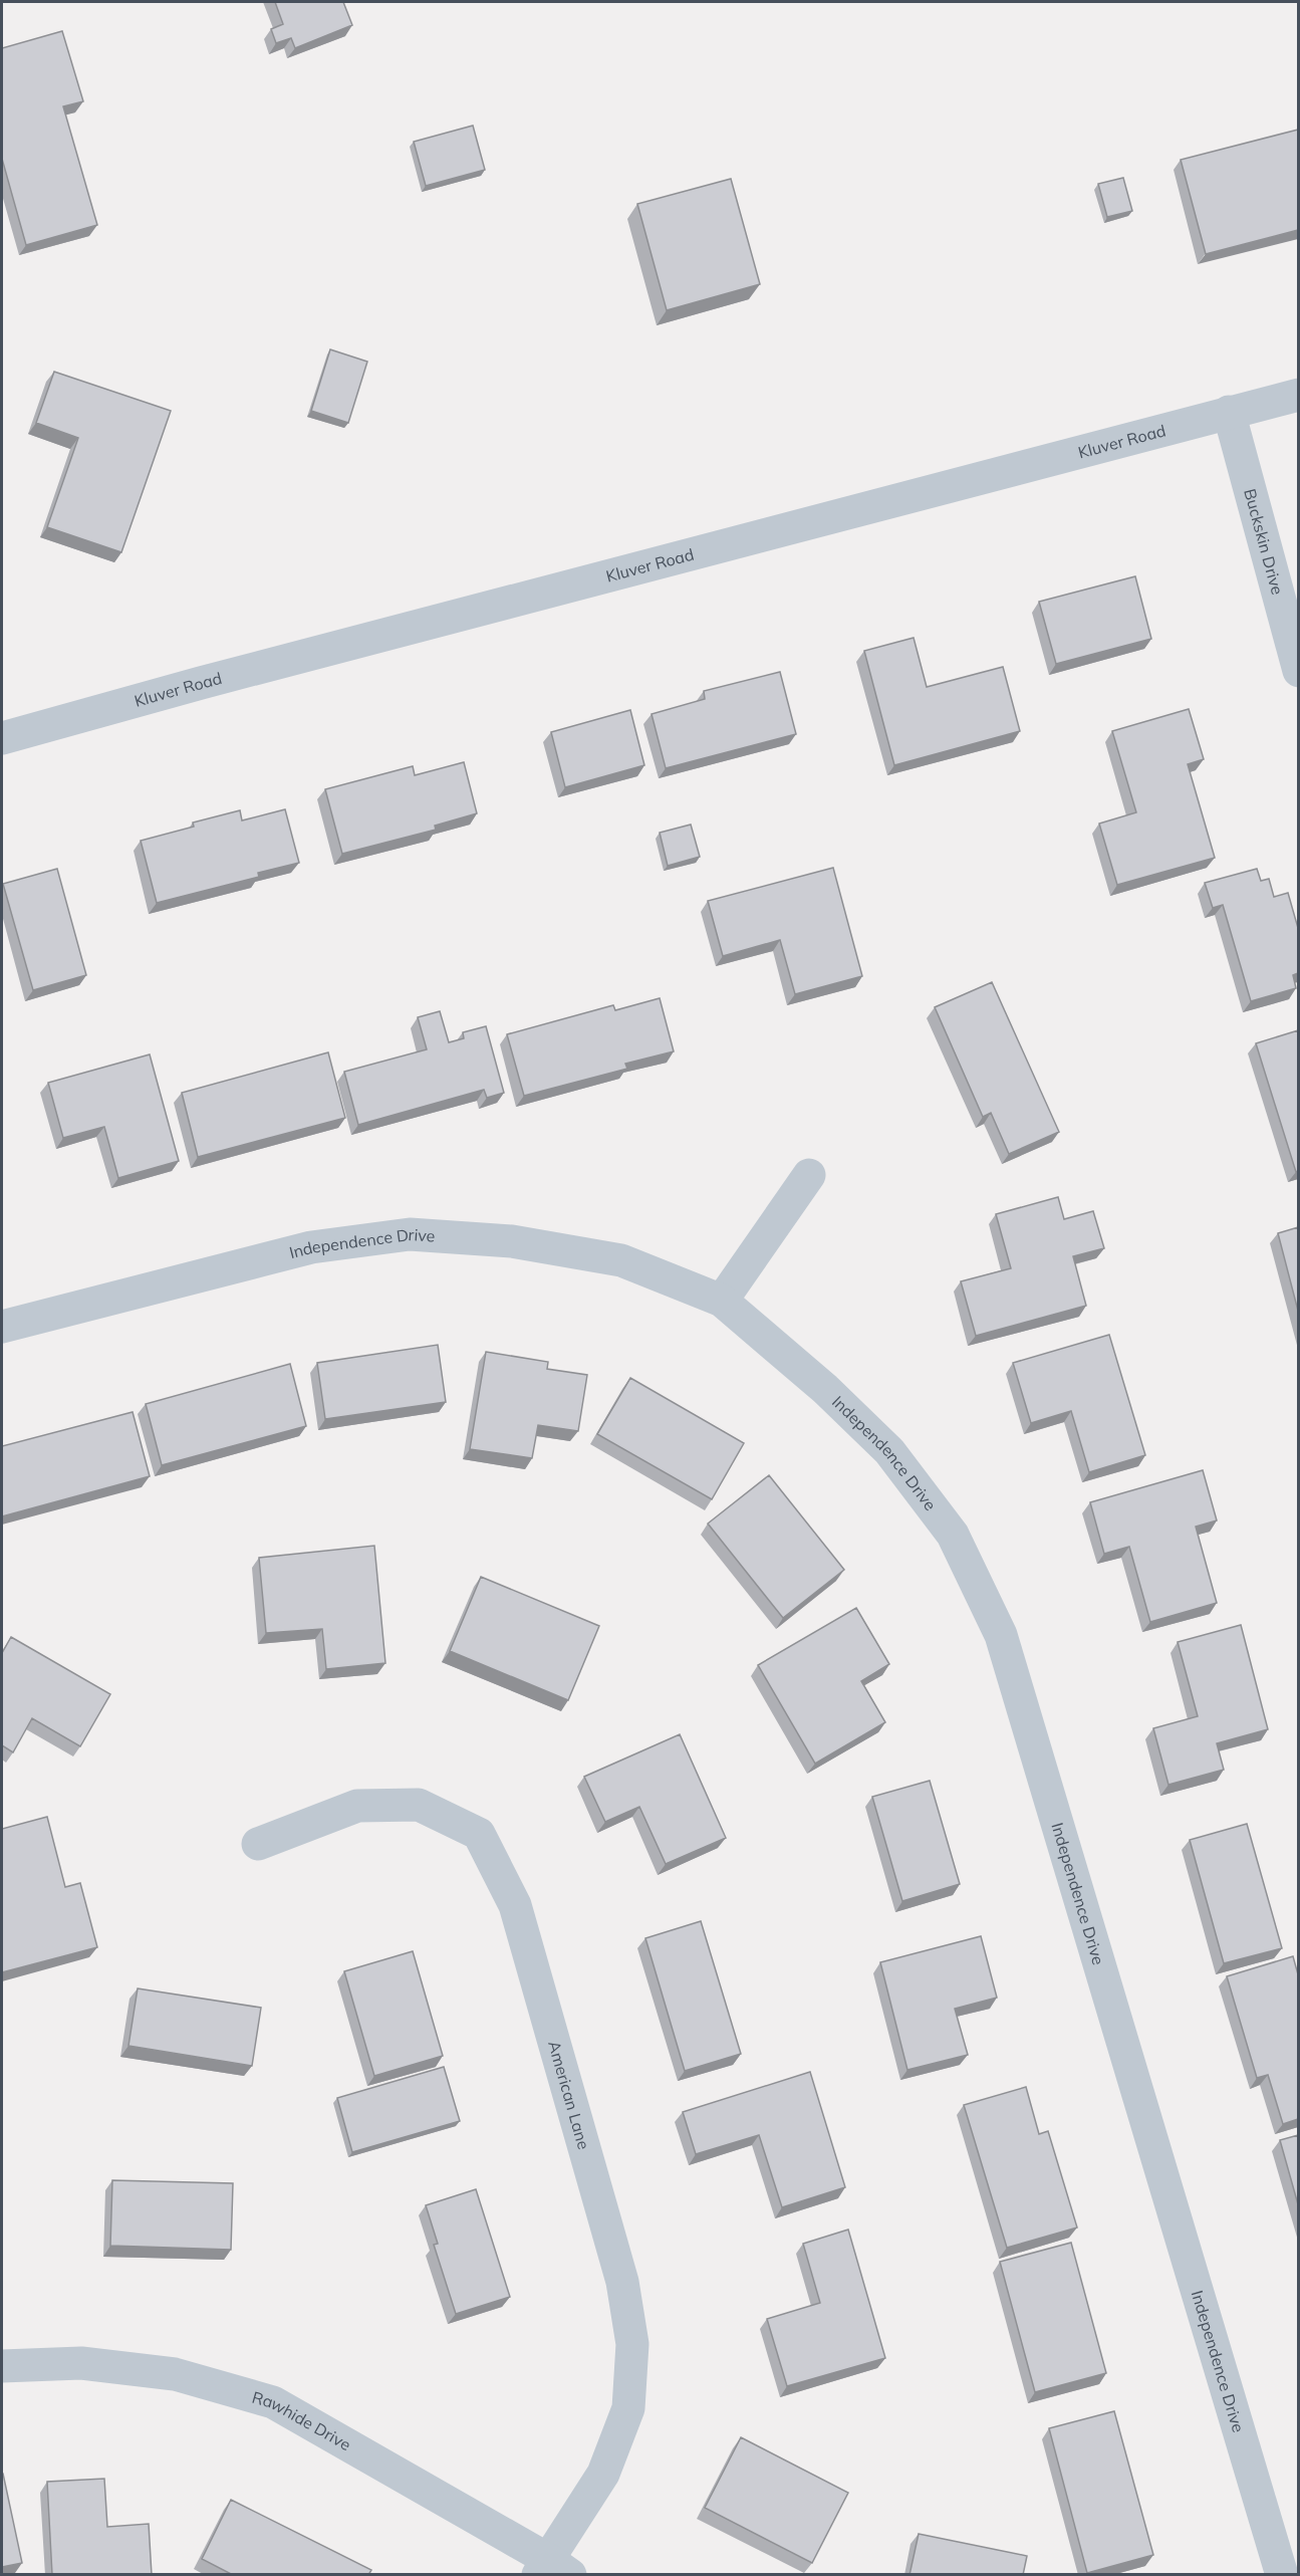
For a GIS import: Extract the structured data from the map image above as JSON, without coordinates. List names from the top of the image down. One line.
{"streets":{"street":["Kluver Road","Buckskin Drive","Independence Drive","American Lane","Rawhide Drive"]},"crossings":[["Kluver Road","Buckskin Drive"],["American Lane","Rawhide Drive"]]}
